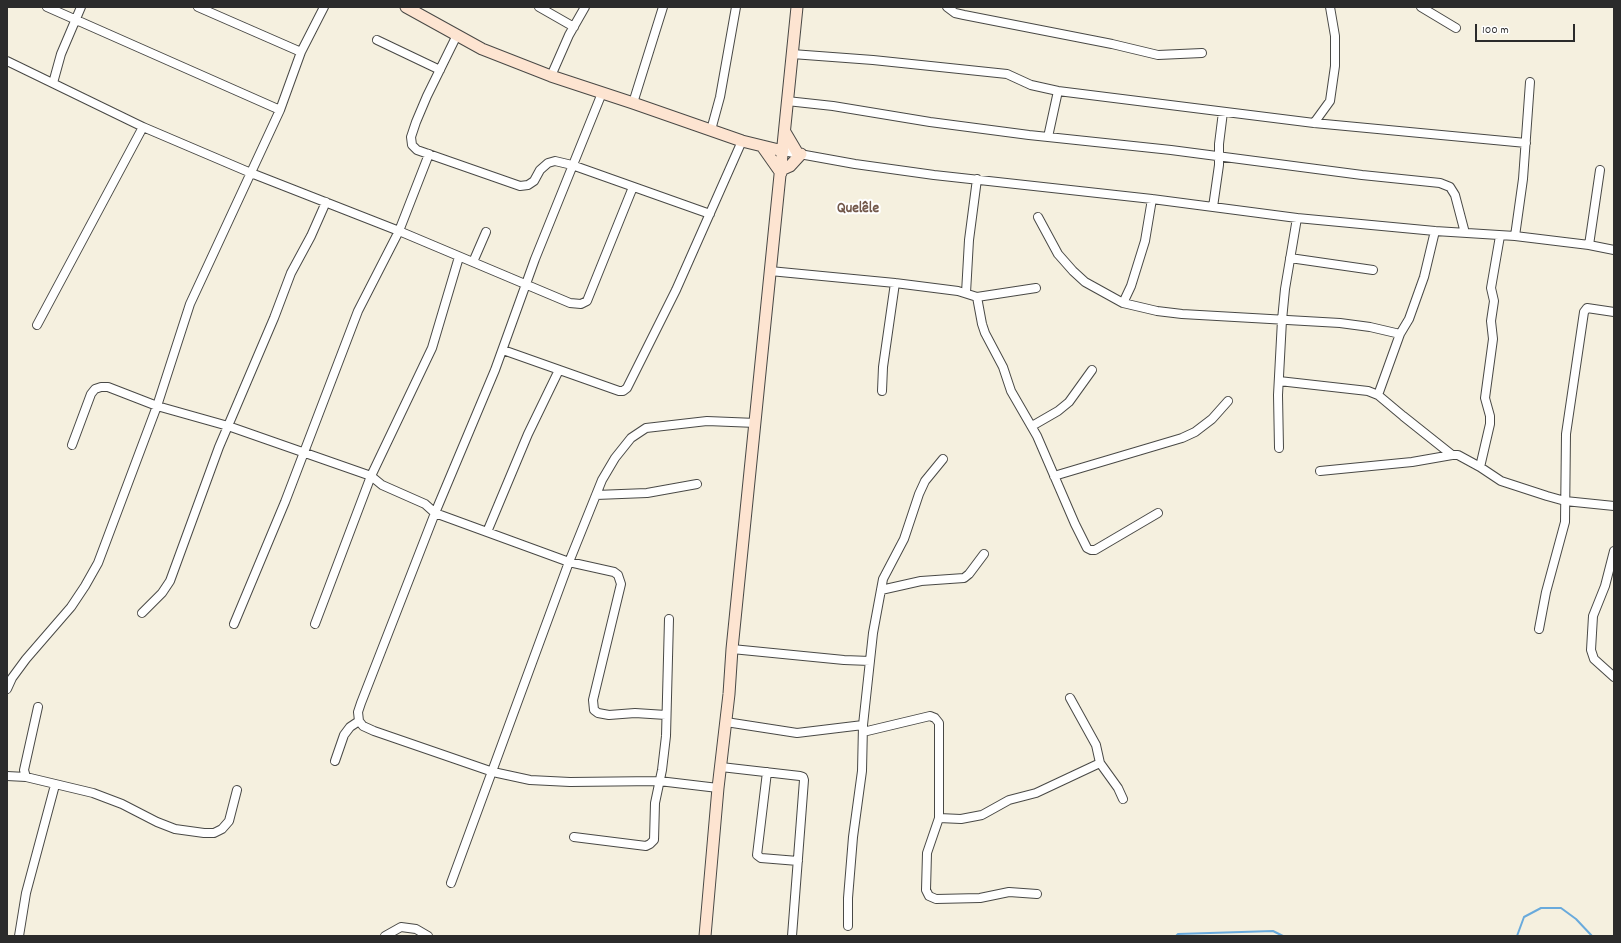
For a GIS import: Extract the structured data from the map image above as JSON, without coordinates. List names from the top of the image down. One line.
{"districts":["Quelêle"],"scale_bar":"100 m"}
